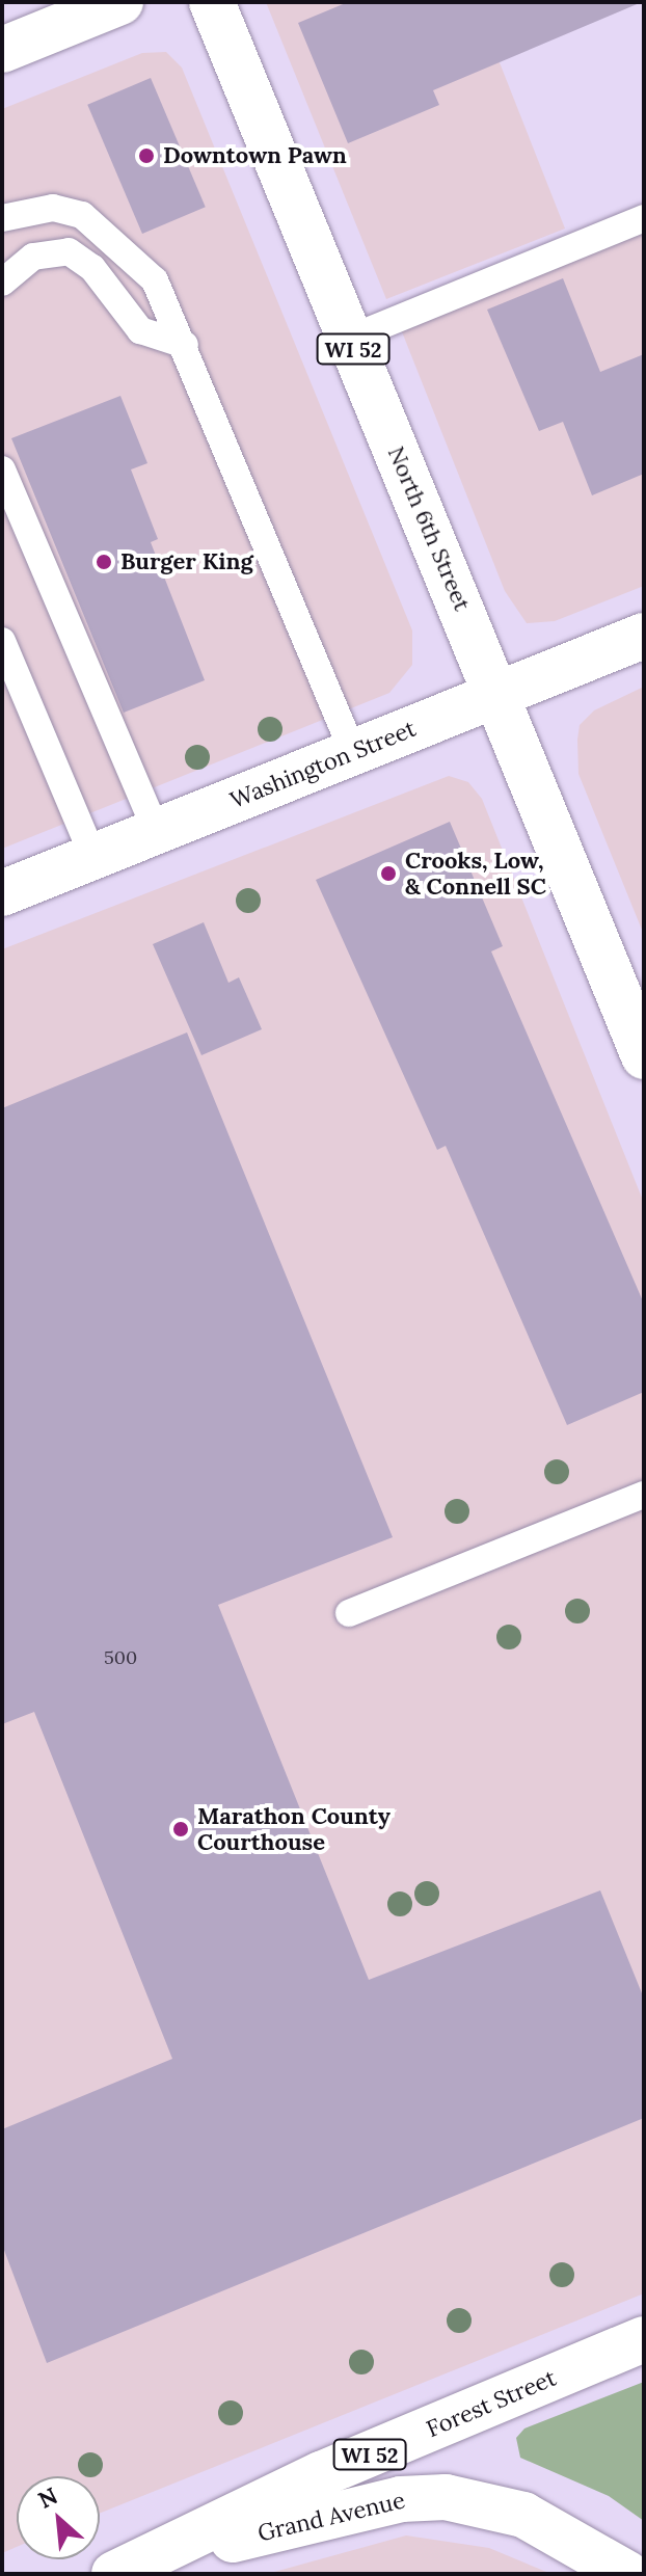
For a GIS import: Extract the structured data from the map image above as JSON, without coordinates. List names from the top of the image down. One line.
{"streets":{"main road":["WI 52","North 6th Street","Washington Street","Forest Street","Grand Avenue"]},"crossings":[["North 6th Street","Washington Street"]],"places":["Downtown Pawn","Burger King","Crooks, Low, & Connell SC","Marathon County Courthouse"],"house_numbers":["500"],"north":"top left"}
